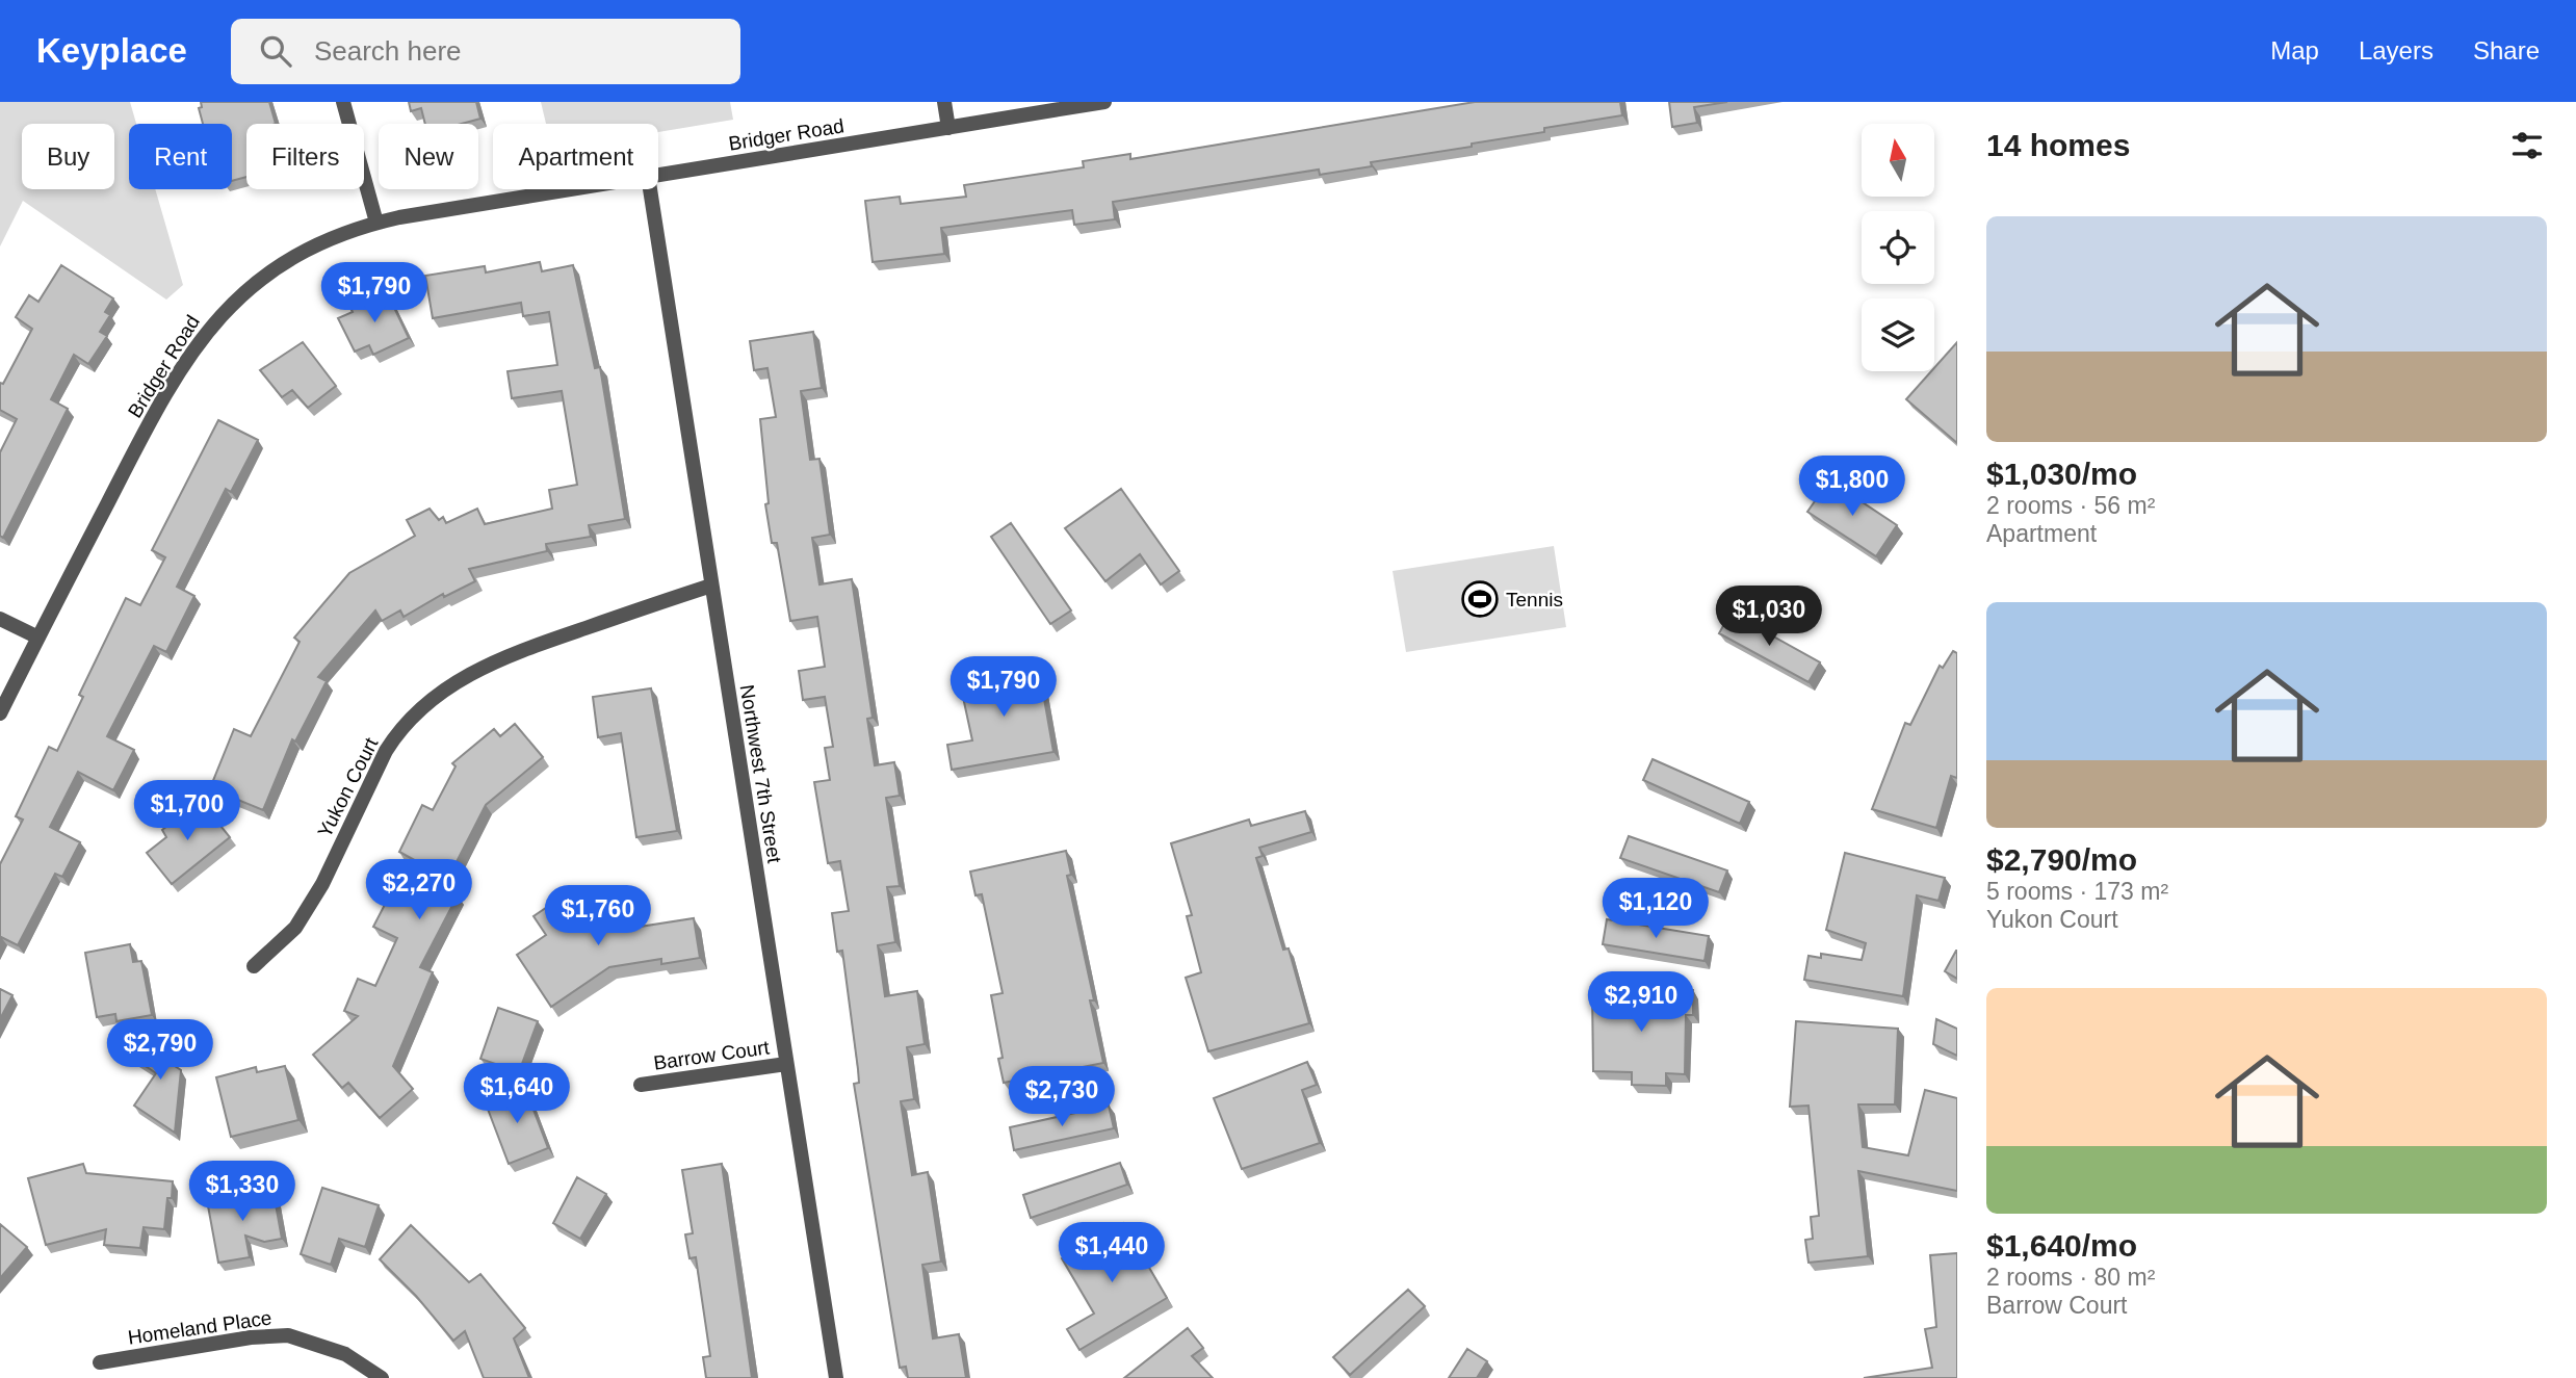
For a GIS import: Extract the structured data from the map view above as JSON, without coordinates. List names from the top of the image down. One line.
{"streets":{"street":["Bridger Road","Northwest 7th Street","Yukon Court","Barrow Court","Homeland Place"]},"crossings":[["Northwest 7th Street","Yukon Court"],["Northwest 7th Street","Barrow Court"]],"places":{"sports":["Tennis"]},"north":"top","page":{"header":"Keyplace","search":"Search here","nav":["Map","Layers","Share"],"heading":"14 homes","chip":["Buy","Rent","Filters","New","Apartment"],"list":[{"name":"$1,030/mo","note":"2 rooms · 56 m² · Apartment"},{"name":"$2,790/mo","note":"5 rooms · 173 m² · Yukon Court"},{"name":"$1,640/mo","note":"2 rooms · 80 m² · Barrow Court"}],"price":["$1,790","$1,800","$1,030","$1,790","$1,700","$2,270","$1,120","$1,760","$2,910","$2,790","$1,640","$2,730","$1,330","$1,440"]}}
